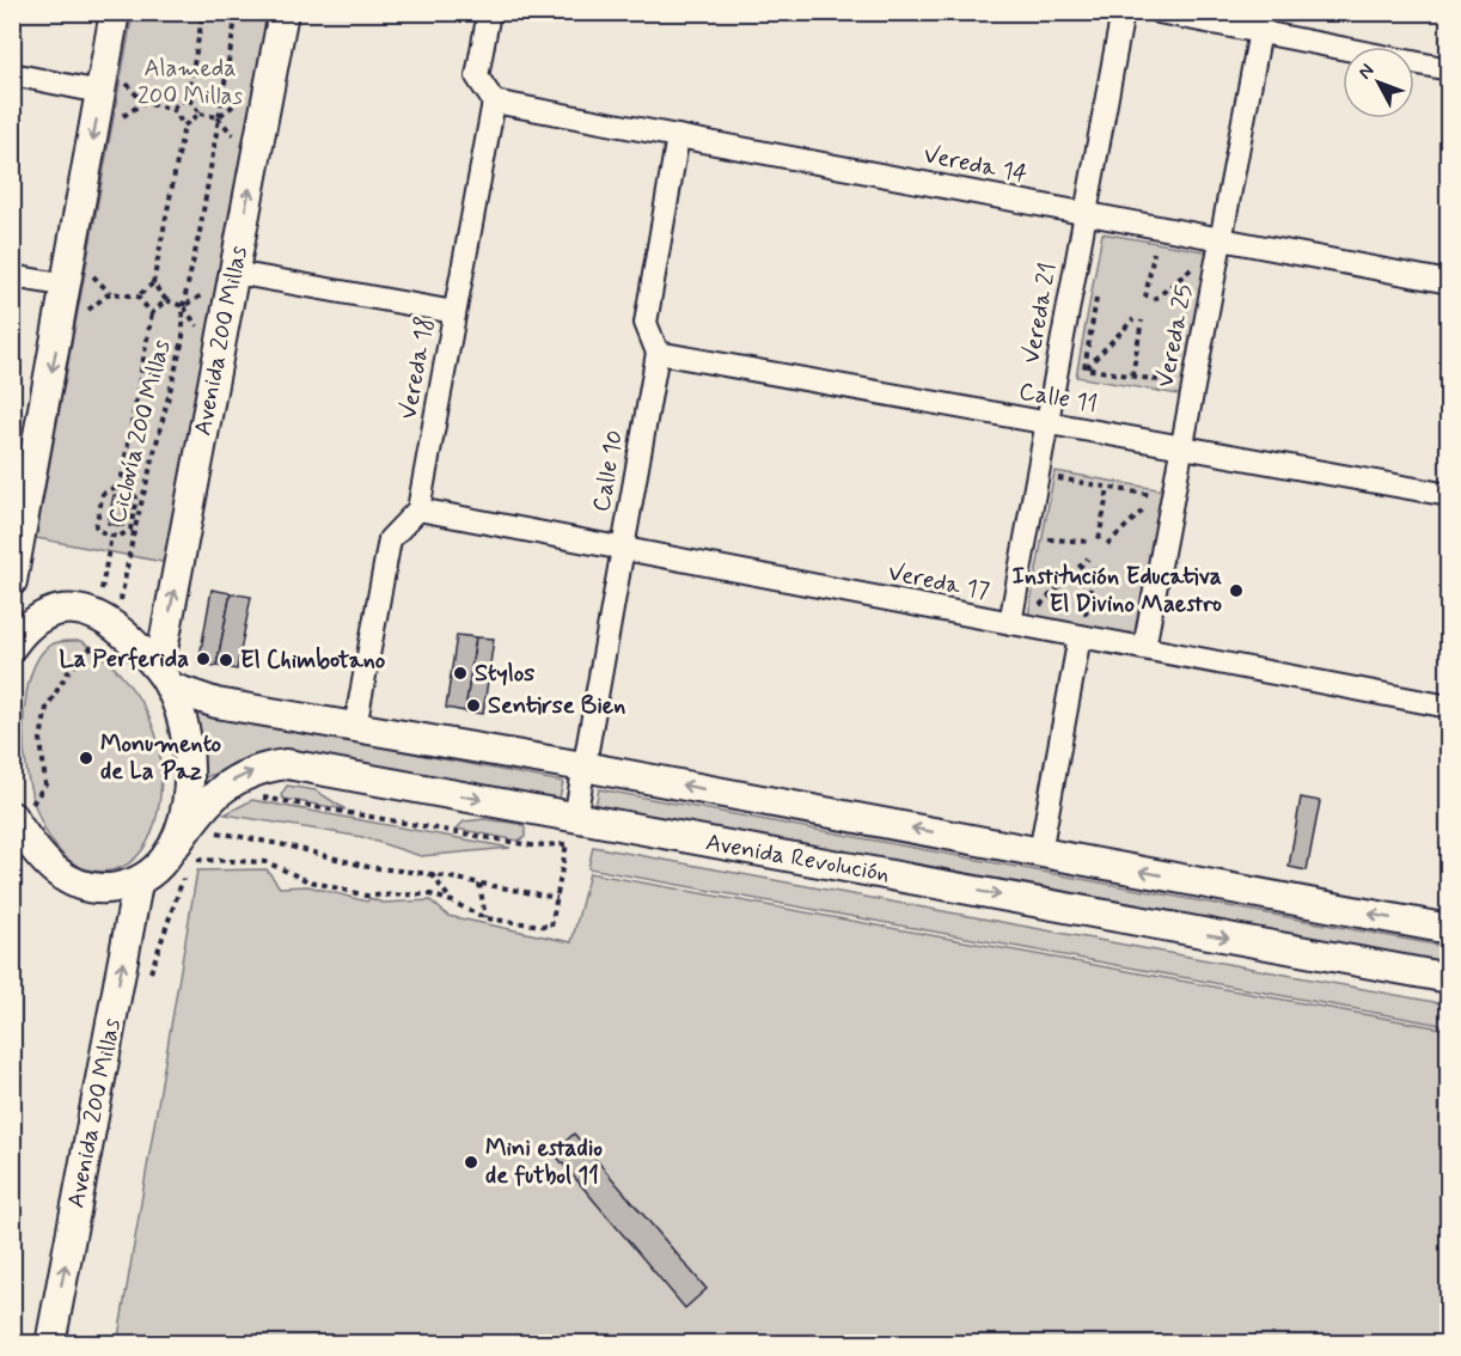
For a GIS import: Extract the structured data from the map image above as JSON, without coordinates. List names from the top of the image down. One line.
{"streets":{"street":["Vereda 14","Vereda 21","Vereda 25","Avenida 200 Millas","Vereda 18","Calle 11","Calle 10","Vereda 17","Avenida Revolución"],"path":["Ciclovía 200 Millas"]},"crossings":[["Vereda 14","Vereda 21"],["Vereda 14","Vereda 25"],["Vereda 14","Vereda 18"],["Vereda 14","Calle 10"],["Vereda 21","Calle 11"],["Vereda 21","Vereda 17"],["Vereda 25","Calle 11"],["Vereda 25","Vereda 17"],["Avenida 200 Millas","Avenida Revolución"],["Vereda 18","Vereda 17"],["Calle 11","Calle 10"],["Calle 10","Vereda 17"],["Calle 10","Avenida Revolución"]],"parks":["Alameda 200 Millas"],"places":["Institución Educativa El Divino Maestro","La Perferida","El Chimbotano","Stylos","Sentirse Bien","Monumento de La Paz","Mini estadio de futbol 11"],"north":"top left"}
